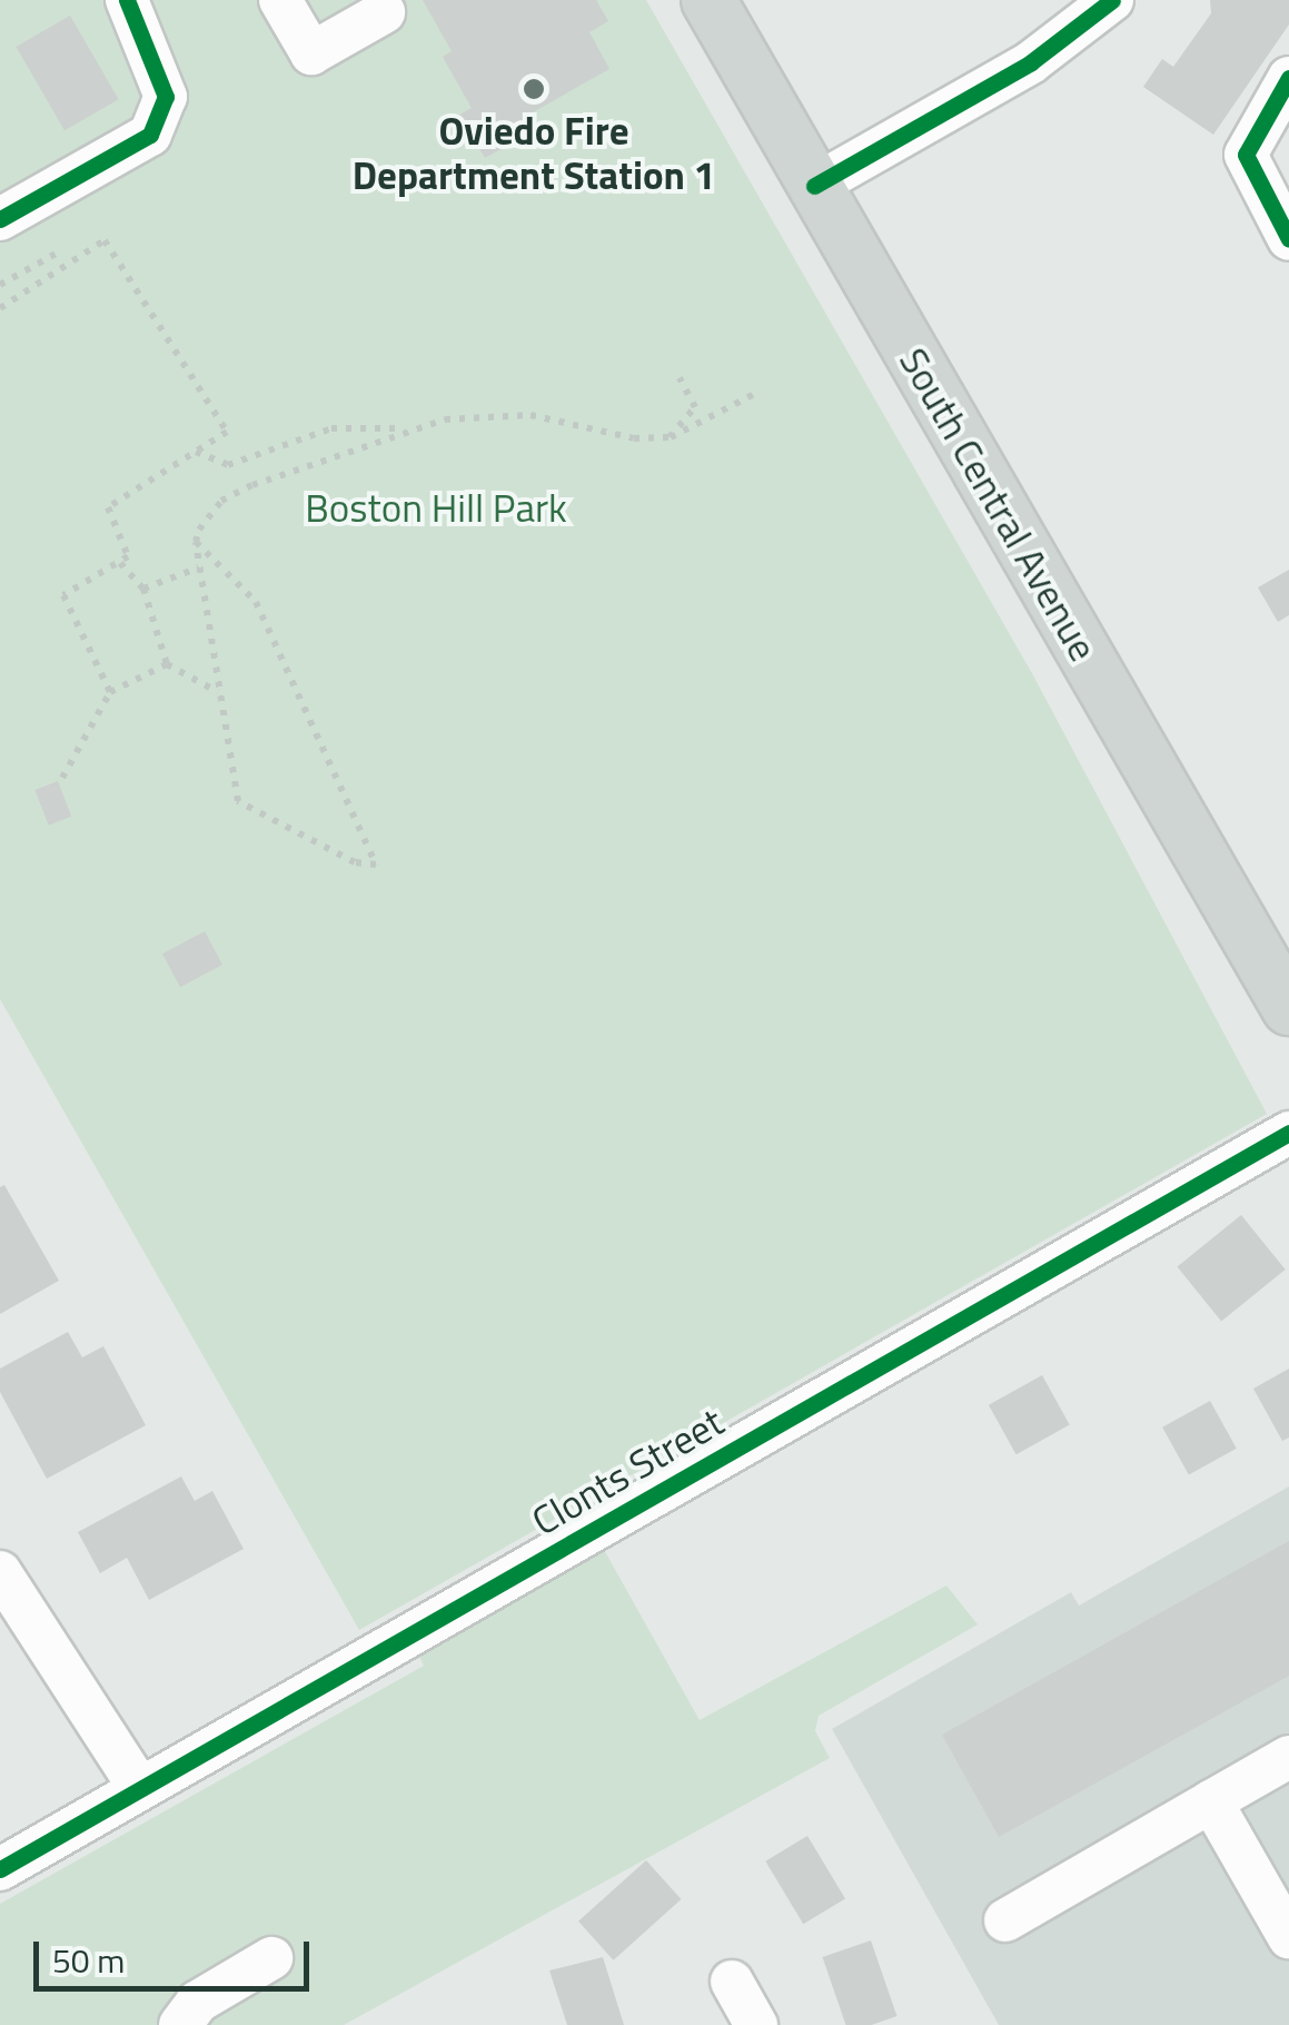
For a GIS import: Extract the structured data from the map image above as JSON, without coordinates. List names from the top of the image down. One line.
{"streets":{"main road":["South Central Avenue"],"street":["Clonts Street"]},"parks":["Boston Hill Park"],"places":["Oviedo Fire Department Station 1"],"scale_bar":"50 m"}
